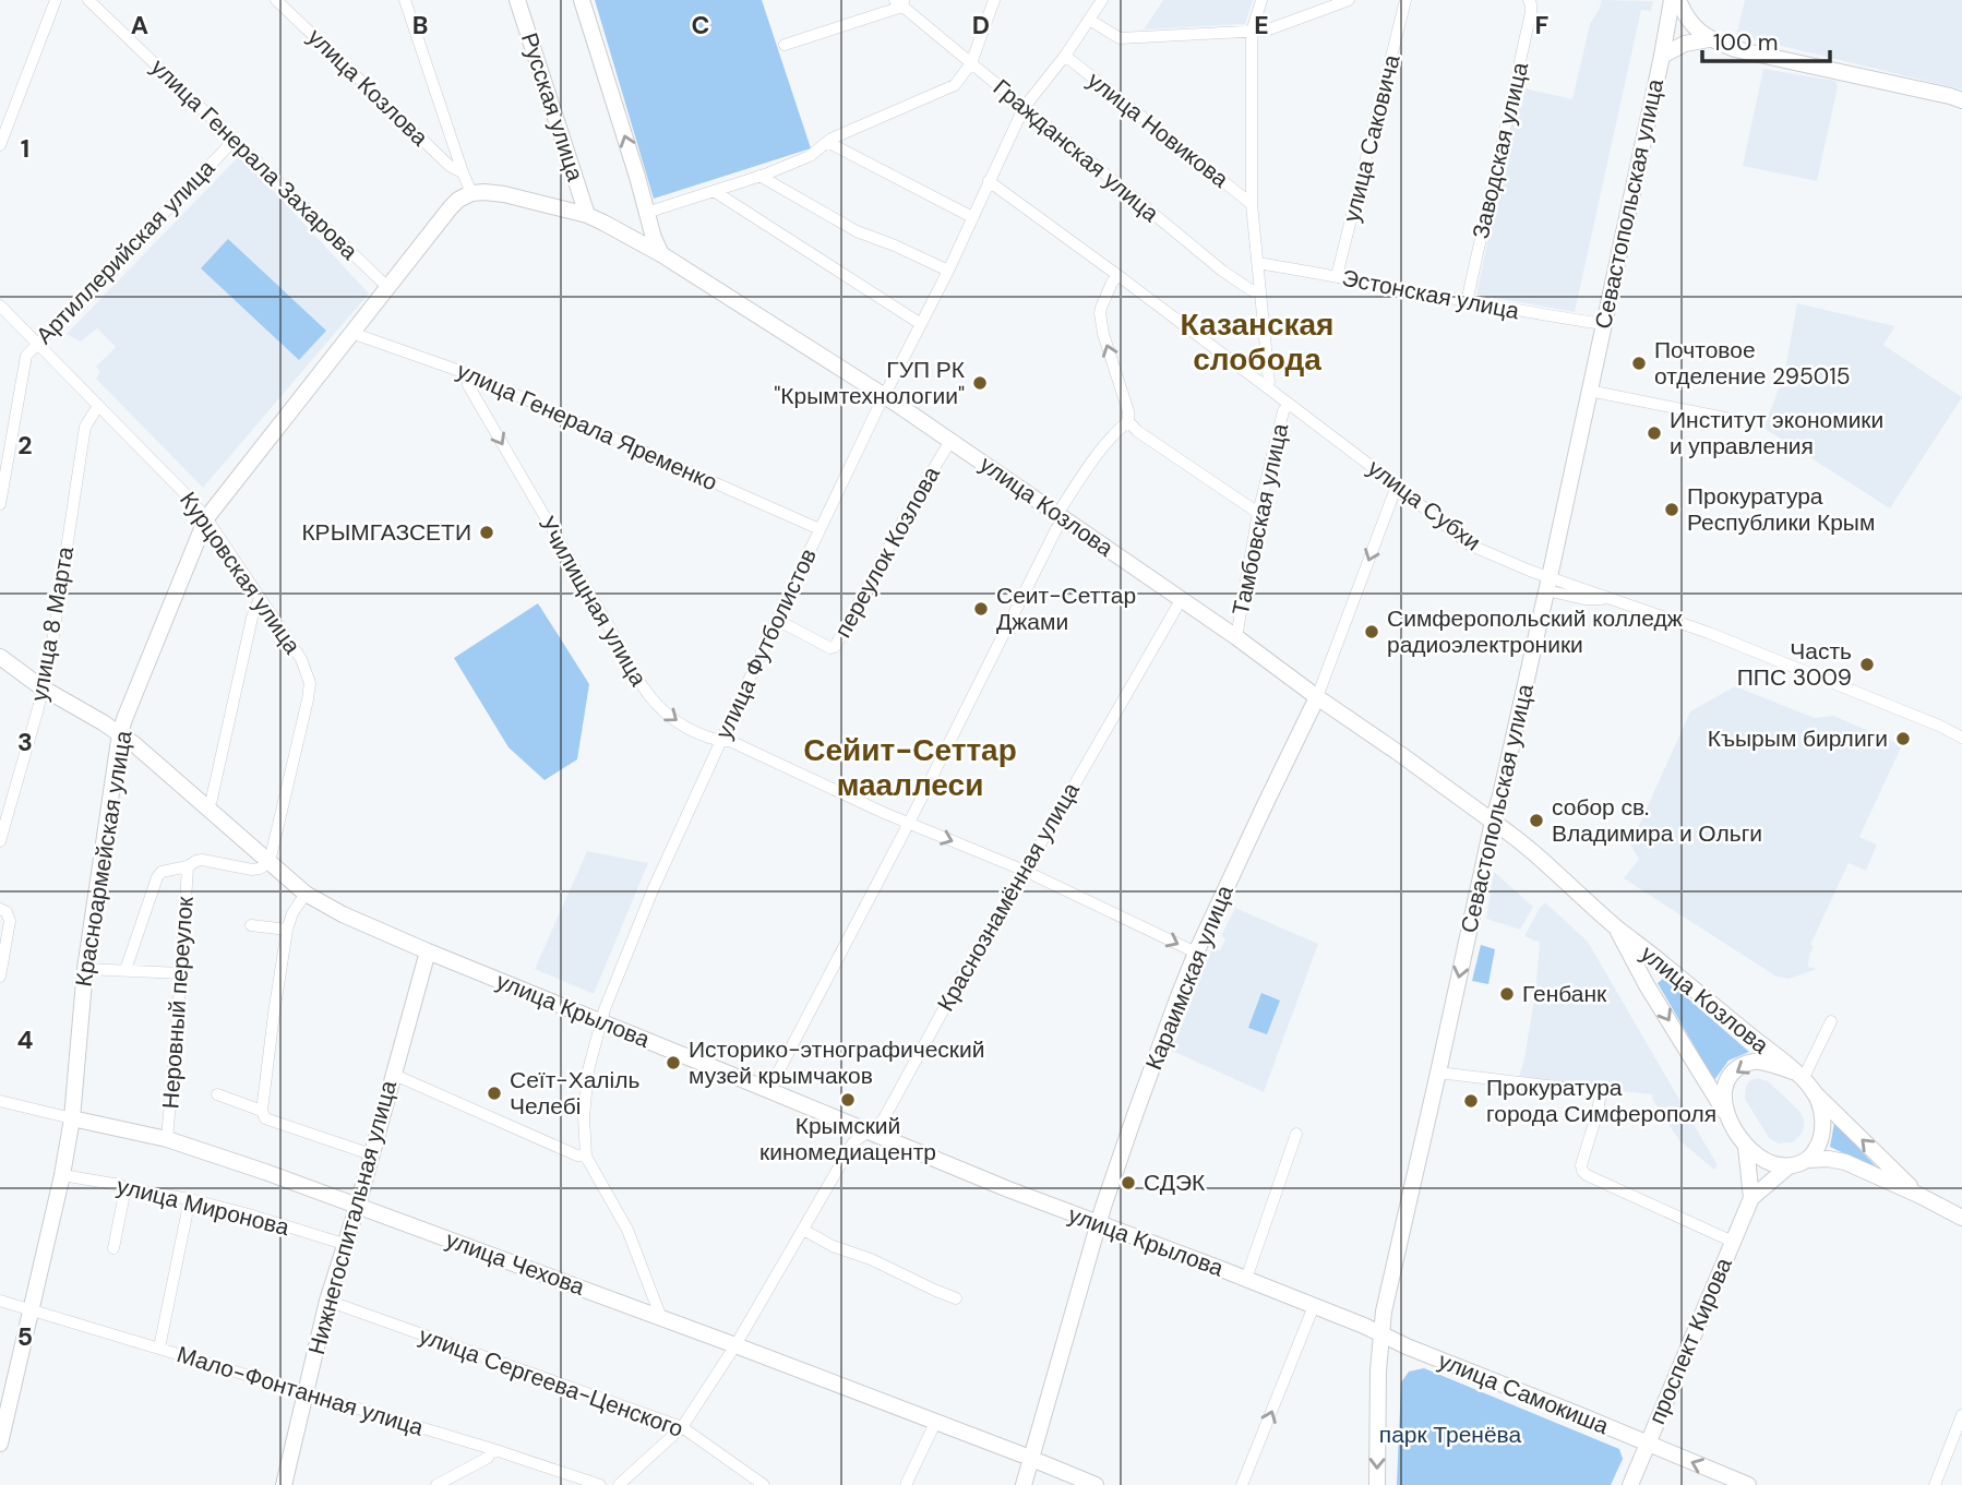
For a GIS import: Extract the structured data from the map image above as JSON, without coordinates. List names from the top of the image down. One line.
{"streets":{"main road":["улица Козлова","Русская улица","Севастопольская улица","Красноармейская улица","Караимская улица","улица Крылова","Нижнегоспитальная улица","улица Чехова","проспект Кирова","улица Самокиша"],"street":["улица Новикова","улица Саковича","Гражданская улица","Заводская улица","улица Генерала Захарова","Артиллерийская улица","Эстонская улица","улица Генерала Яременко","улица Субхи","Тамбовская улица","переулок Козлова","Курцовская улица","Училищная улица","улица 8 Марта","улица Футболистов","Краснознамённая улица","Неровный переулок","улица Миронова","улица Сергеева-Ценского","Мало-Фонтанная улица"]},"crossings":[["улица Козлова","Русская улица"],["улица Козлова","Севастопольская улица"],["улица Козлова","Тамбовская улица"],["улица Козлова","переулок Козлова"],["улица Козлова","улица Футболистов"],["улица Козлова","Красноармейская улица"],["улица Козлова","Краснознамённая улица"],["улица Козлова","Караимская улица"],["улица Козлова","проспект Кирова"],["улица Новикова","улица Футболистов"],["улица Саковича","Эстонская улица"],["Гражданская улица","улица Футболистов"],["Заводская улица","Эстонская улица"],["улица Генерала Захарова","Артиллерийская улица"],["улица Генерала Захарова","Красноармейская улица"],["Севастопольская улица","Эстонская улица"],["Севастопольская улица","улица Субхи"],["Севастопольская улица","улица Крылова"],["Севастопольская улица","улица Самокиша"],["Артиллерийская улица","Курцовская улица"],["улица Генерала Яременко","Училищная улица"],["улица Генерала Яременко","улица Футболистов"],["улица Генерала Яременко","Красноармейская улица"],["улица Субхи","Тамбовская улица"],["улица Субхи","улица Футболистов"],["улица Субхи","Караимская улица"],["переулок Козлова","улица Футболистов"],["Курцовская улица","улица 8 Марта"],["Курцовская улица","Красноармейская улица"],["Курцовская улица","улица Крылова"],["Училищная улица","улица Футболистов"],["Училищная улица","Краснознамённая улица"],["Училищная улица","Караимская улица"],["улица 8 Марта","улица Крылова"],["улица Футболистов","улица Крылова"],["улица Футболистов","улица Чехова"],["Красноармейская улица","улица Крылова"],["Красноармейская улица","улица Миронова"],["Красноармейская улица","улица Чехова"],["Красноармейская улица","Мало-Фонтанная улица"],["Краснознамённая улица","улица Крылова"],["Краснознамённая улица","улица Чехова"],["Краснознамённая улица","улица Сергеева-Ценского"],["Караимская улица","улица Крылова"],["Неровный переулок","улица Чехова"],["улица Крылова","Нижнегоспитальная улица"],["улица Крылова","улица Самокиша"],["улица Миронова","Нижнегоспитальная улица"],["Нижнегоспитальная улица","улица Чехова"],["Нижнегоспитальная улица","улица Сергеева-Ценского"],["Нижнегоспитальная улица","Мало-Фонтанная улица"],["проспект Кирова","улица Самокиша"]],"one_way":["Училищная улица"],"districts":["Казанская слобода","Сейит-Сеттар мааллеси"],"parks":["парк Тренёва"],"places":["Почтовое отделение 295015","ГУП РК \"Крымтехнологии\"","Институт экономики и управления","Прокуратура Республики Крым","КРЫМГАЗСЕТИ","Сеит-Сеттар Джами","Симферопольский колледж радиоэлектроники","Часть ППС 3009","Къырым бирлиги","собор св. Владимира и Ольги","Генбанк","Историко-этнографический музей крымчаков","Сеїт-Халіль Челебі","Крымский киномедиацентр","Прокуратура города Симферополя","СДЭК"],"scale_bar":"100 m","grid":{"columns":["A","B","C","D","E","F"],"rows":["1","2","3","4","5"]}}
